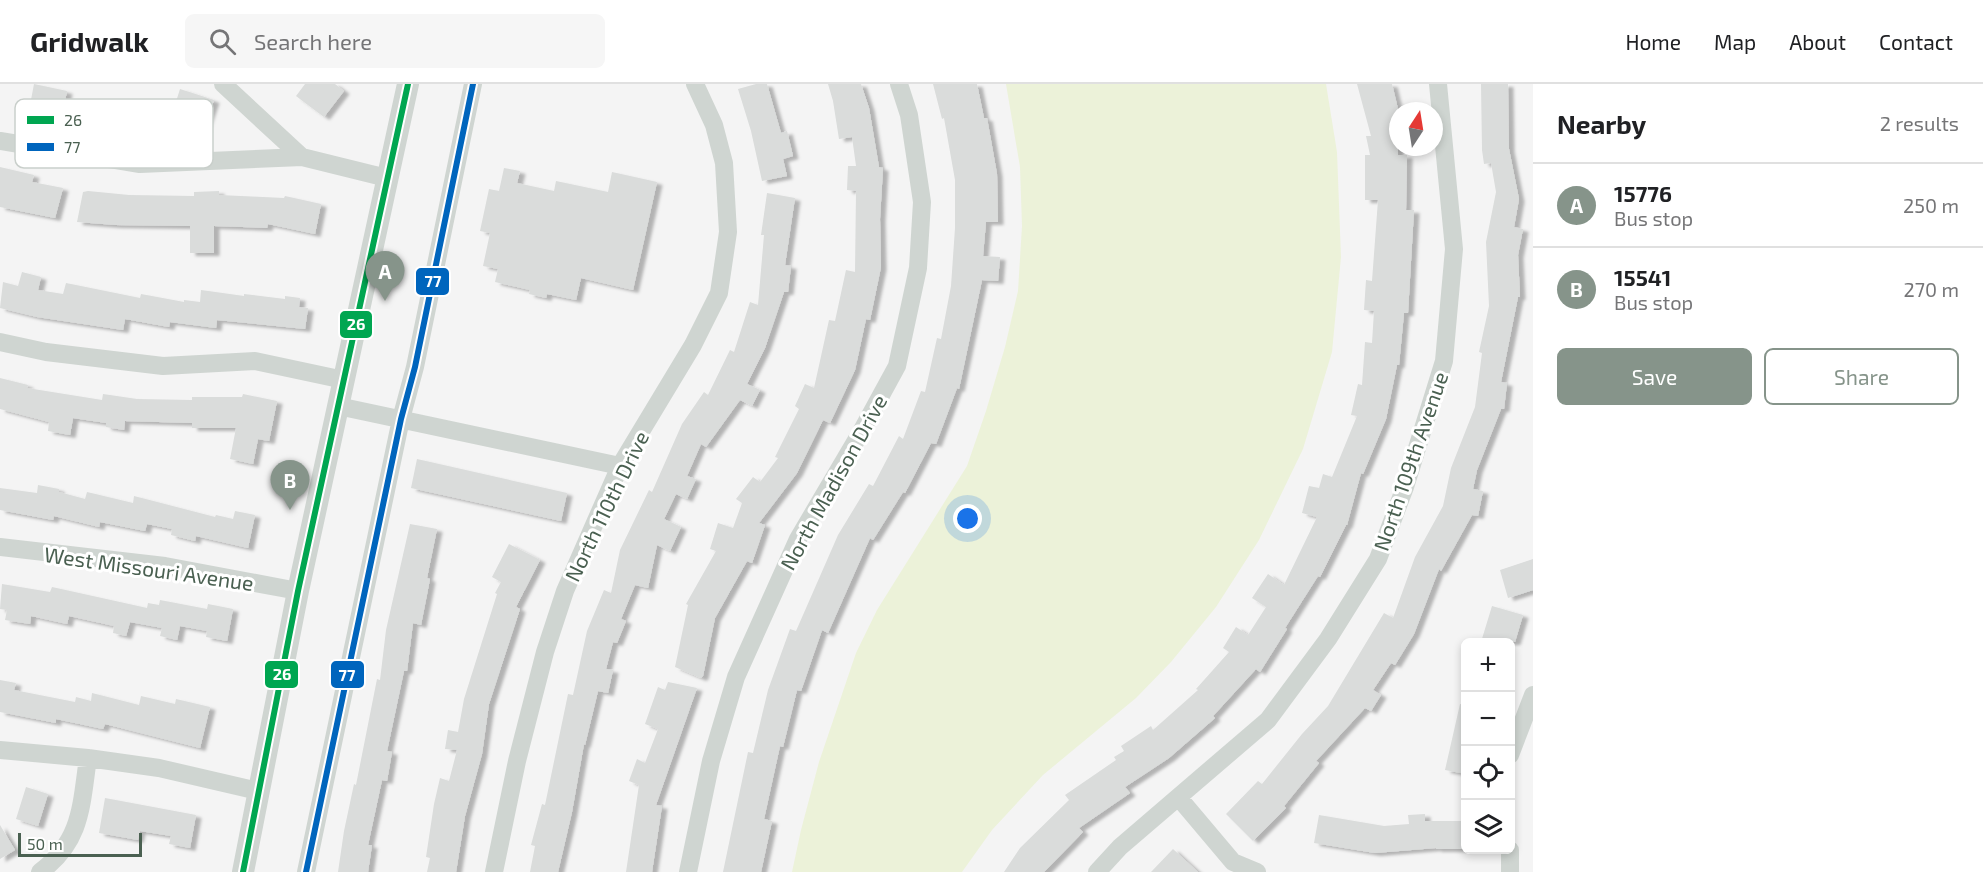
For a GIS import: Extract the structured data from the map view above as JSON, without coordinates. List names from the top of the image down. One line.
{"streets":{"street":["North 109th Avenue","North Madison Drive","North 110th Drive","West Missouri Avenue"]},"lines":["transit line 26","transit line 77"],"legend":["26","77"],"scale_bar":"50 m","north":"top","page":{"header":"Gridwalk","search":"Search here","nav":["Home","Map","About","Contact"],"heading":["Nearby","2 results"],"list":[{"mark":"A","name":"15776","note":"Bus stop","value":"250 m"},{"mark":"B","name":"15541","note":"Bus stop","value":"270 m"}],"pins":["A","B"],"buttons":["Save","Share"],"map_buttons":["+","−"],"scale":"50 m"}}
